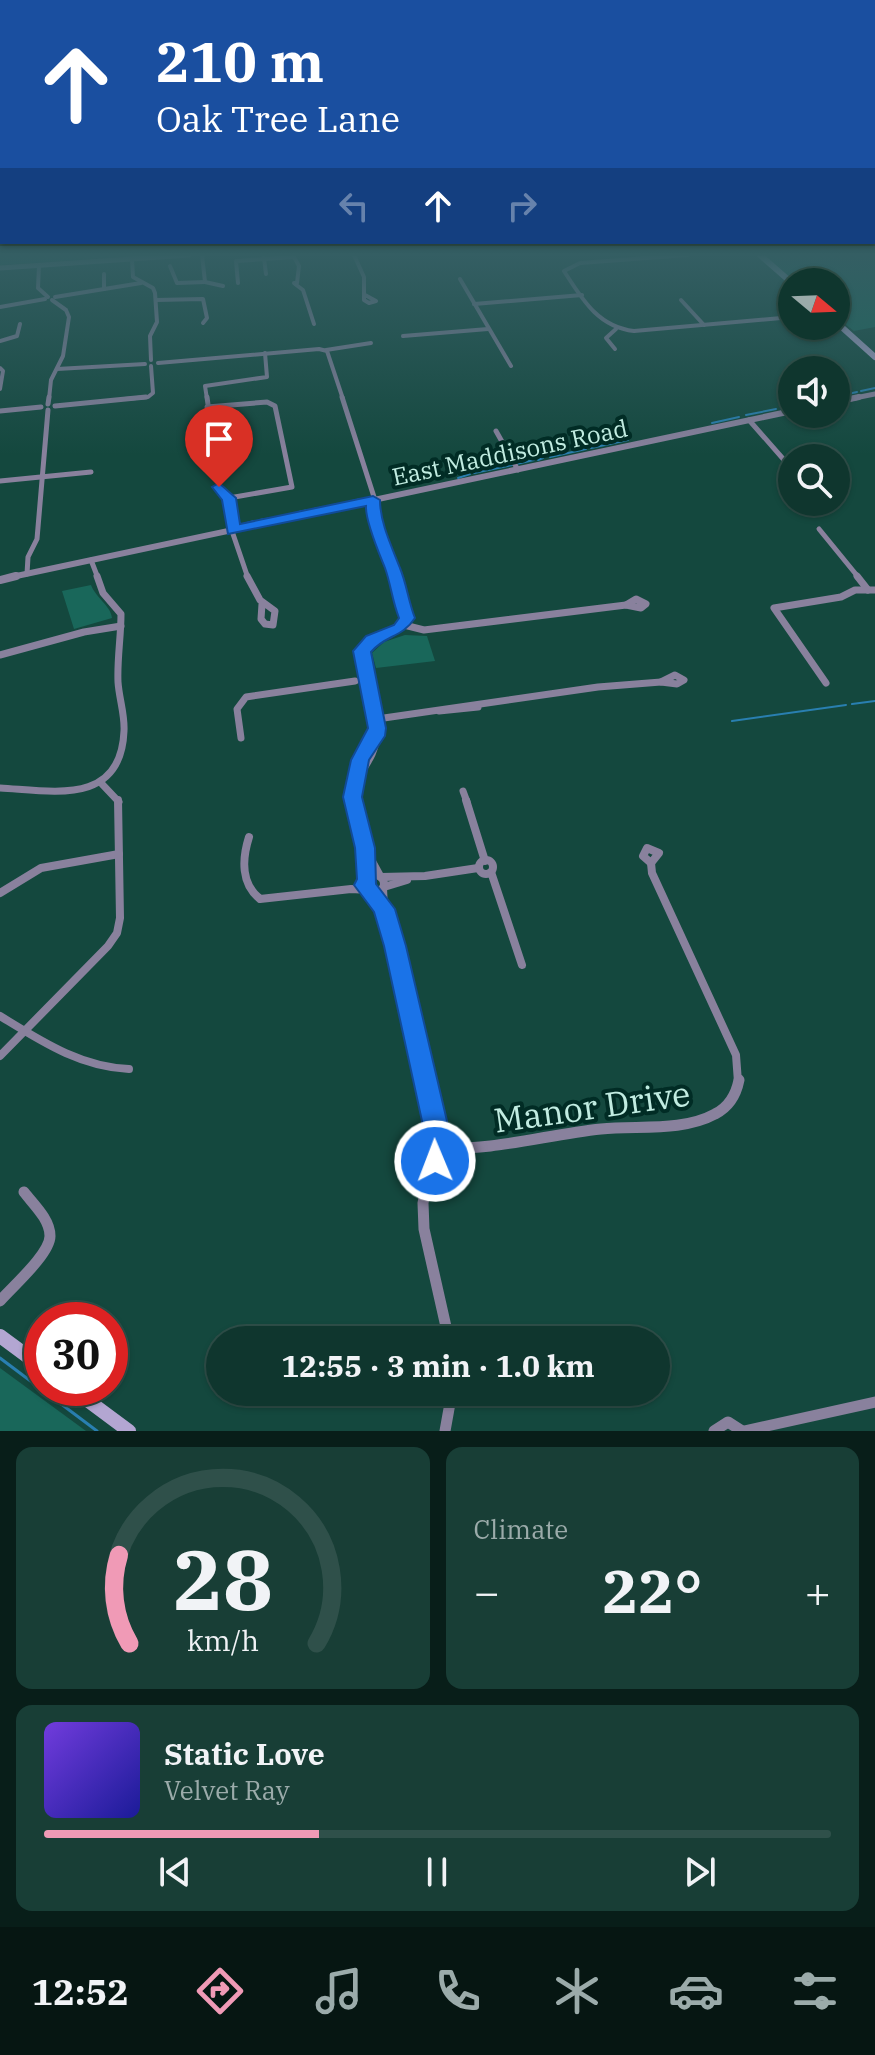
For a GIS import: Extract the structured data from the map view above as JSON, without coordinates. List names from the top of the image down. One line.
{"streets":{"street":["East Maddisons Road","Manor Drive"]},"north":"right","page":{"turn":["210 m","Oak Tree Lane"],"limit":"30","trip":"12:55 · 3 min · 1.0 km","tile":"Climate","heat":["−","22°","+"],"song":["Static Love","Velvet Ray"],"tabs":"12:52","gauge":["28","km/h"]}}
